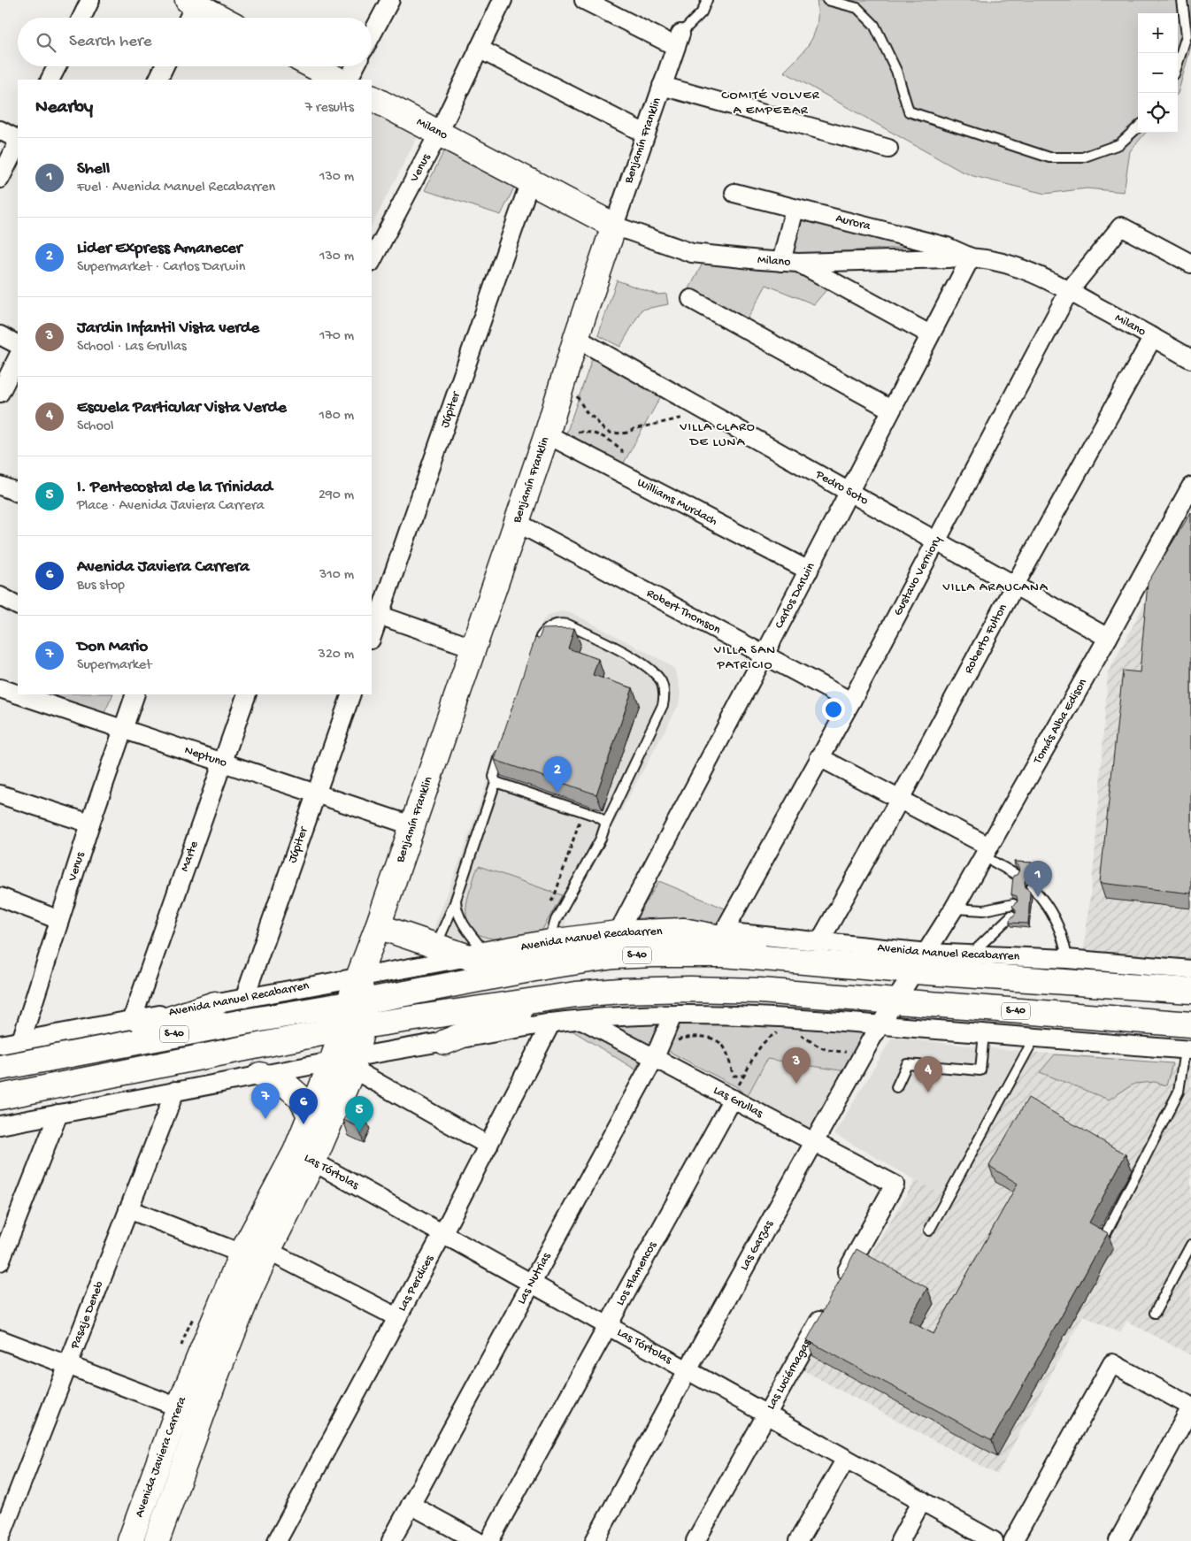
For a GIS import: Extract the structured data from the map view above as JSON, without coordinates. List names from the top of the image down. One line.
{"streets":{"main road":["Milano","Benjamín Franklin","Avenida Manuel Recabarren","S-40","Avenida Javiera Carrera"],"street":["Venus","Aurora","Júpiter","Pedro Soto","Williams Murdach","Gustavo Verniory","Carlos Darwin","Robert Thomson","Roberto Fulton","Tomás Alba Edison","Neptuno","Marte","Las Grullas","Las Tórtolas","Las Garzas","Los Flamencos","Las Nutrias","Las Perdices","Pasaje Deneb","Las Luciérnagas"]},"crossings":[["Milano","Benjamín Franklin"],["Milano","Venus"],["Milano","Aurora"],["Milano","Júpiter"],["Milano","Gustavo Verniory"],["Milano","Carlos Darwin"],["Milano","Roberto Fulton"],["Benjamín Franklin","Pedro Soto"],["Benjamín Franklin","Williams Murdach"],["Benjamín Franklin","Robert Thomson"],["Benjamín Franklin","Neptuno"],["Benjamín Franklin","Avenida Manuel Recabarren"],["Benjamín Franklin","Avenida Javiera Carrera"],["Venus","Neptuno"],["Venus","Avenida Manuel Recabarren"],["Aurora","Carlos Darwin"],["Júpiter","Neptuno"],["Júpiter","Avenida Manuel Recabarren"],["Pedro Soto","Gustavo Verniory"],["Pedro Soto","Carlos Darwin"],["Pedro Soto","Roberto Fulton"],["Pedro Soto","Tomás Alba Edison"],["Williams Murdach","Carlos Darwin"],["Gustavo Verniory","Robert Thomson"],["Gustavo Verniory","Avenida Manuel Recabarren"],["Carlos Darwin","Robert Thomson"],["Carlos Darwin","Avenida Manuel Recabarren"],["Roberto Fulton","Avenida Manuel Recabarren"],["Tomás Alba Edison","Avenida Manuel Recabarren"],["Tomás Alba Edison","Las Garzas"],["Neptuno","Marte"],["Marte","Avenida Manuel Recabarren"],["Avenida Manuel Recabarren","Las Garzas"],["Avenida Manuel Recabarren","Avenida Javiera Carrera"],["S-40","Las Garzas"],["S-40","Avenida Javiera Carrera"],["Las Grullas","Las Garzas"],["Las Grullas","Los Flamencos"],["Las Grullas","Las Nutrias"],["Las Tórtolas","Las Garzas"],["Las Tórtolas","Los Flamencos"],["Las Tórtolas","Las Nutrias"],["Las Tórtolas","Las Perdices"],["Las Tórtolas","Las Luciérnagas"],["Las Tórtolas","Avenida Javiera Carrera"]],"districts":["COMITÉ VOLVER A EMPEZAR","VILLA CLARO DE LUNA","VILLA ARAUCANA","VILLA SAN PATRICIO"],"page":{"map_buttons":["+","−"],"search":"Search here","heading":["Nearby","7 results"],"list":[{"mark":"1","name":"Shell","note":"Fuel · Avenida Manuel Recabarren","value":"130 m"},{"mark":"2","name":"Lider Express Amanecer","note":"Supermarket · Carlos Darwin","value":"130 m"},{"mark":"3","name":"Jardin Infantil Vista verde","note":"School · Las Grullas","value":"170 m"},{"mark":"4","name":"Escuela Particular Vista Verde","note":"School","value":"180 m"},{"mark":"5","name":"I. Pentecostal de la Trinidad","note":"Place · Avenida Javiera Carrera","value":"290 m"},{"mark":"6","name":"Avenida Javiera Carrera","note":"Bus stop","value":"310 m"},{"mark":"7","name":"Don Mario","note":"Supermarket","value":"320 m"}],"pins":["2","1","3","4","7","6","5"]}}
